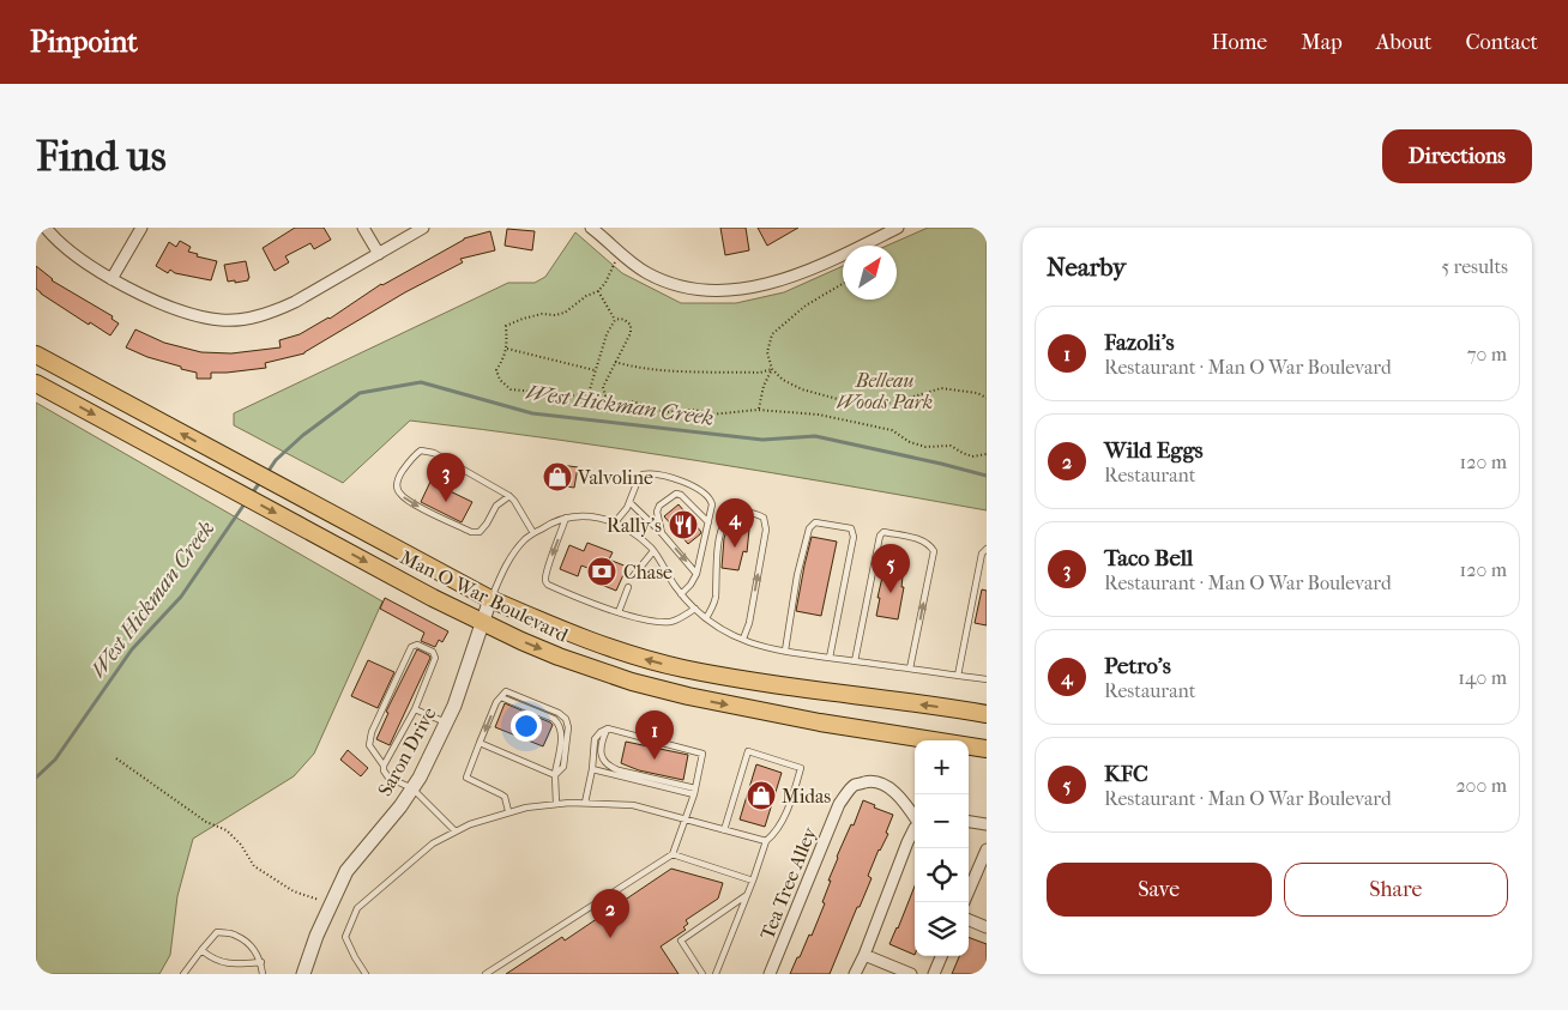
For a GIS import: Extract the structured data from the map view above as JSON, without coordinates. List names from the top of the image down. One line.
{"streets":{"main road":["Man O War Boulevard"],"street":["Saron Drive","Tea Tree Alley"]},"crossings":[["Man O War Boulevard","Saron Drive"]],"water":["West Hickman Creek"],"parks":["Belleau Woods Park"],"places":{"shop":["Valvoline","Midas"],"restaurant":["Rally's"],"bank":["Chase"]},"north":"top right","page":{"header":"Pinpoint","nav":["Home","Map","About","Contact"],"buttons":["Directions",["Save","Share"]],"title":"Find us","heading":["Nearby","5 results"],"list":[{"mark":"1","name":"Fazoli's","note":"Restaurant · Man O War Boulevard","value":"70 m"},{"mark":"2","name":"Wild Eggs","note":"Restaurant","value":"120 m"},{"mark":"3","name":"Taco Bell","note":"Restaurant · Man O War Boulevard","value":"120 m"},{"mark":"4","name":"Petro's","note":"Restaurant","value":"140 m"},{"mark":"5","name":"KFC","note":"Restaurant · Man O War Boulevard","value":"200 m"}],"pins":["3","4","5","1","2"],"map_buttons":["+","−"]}}
